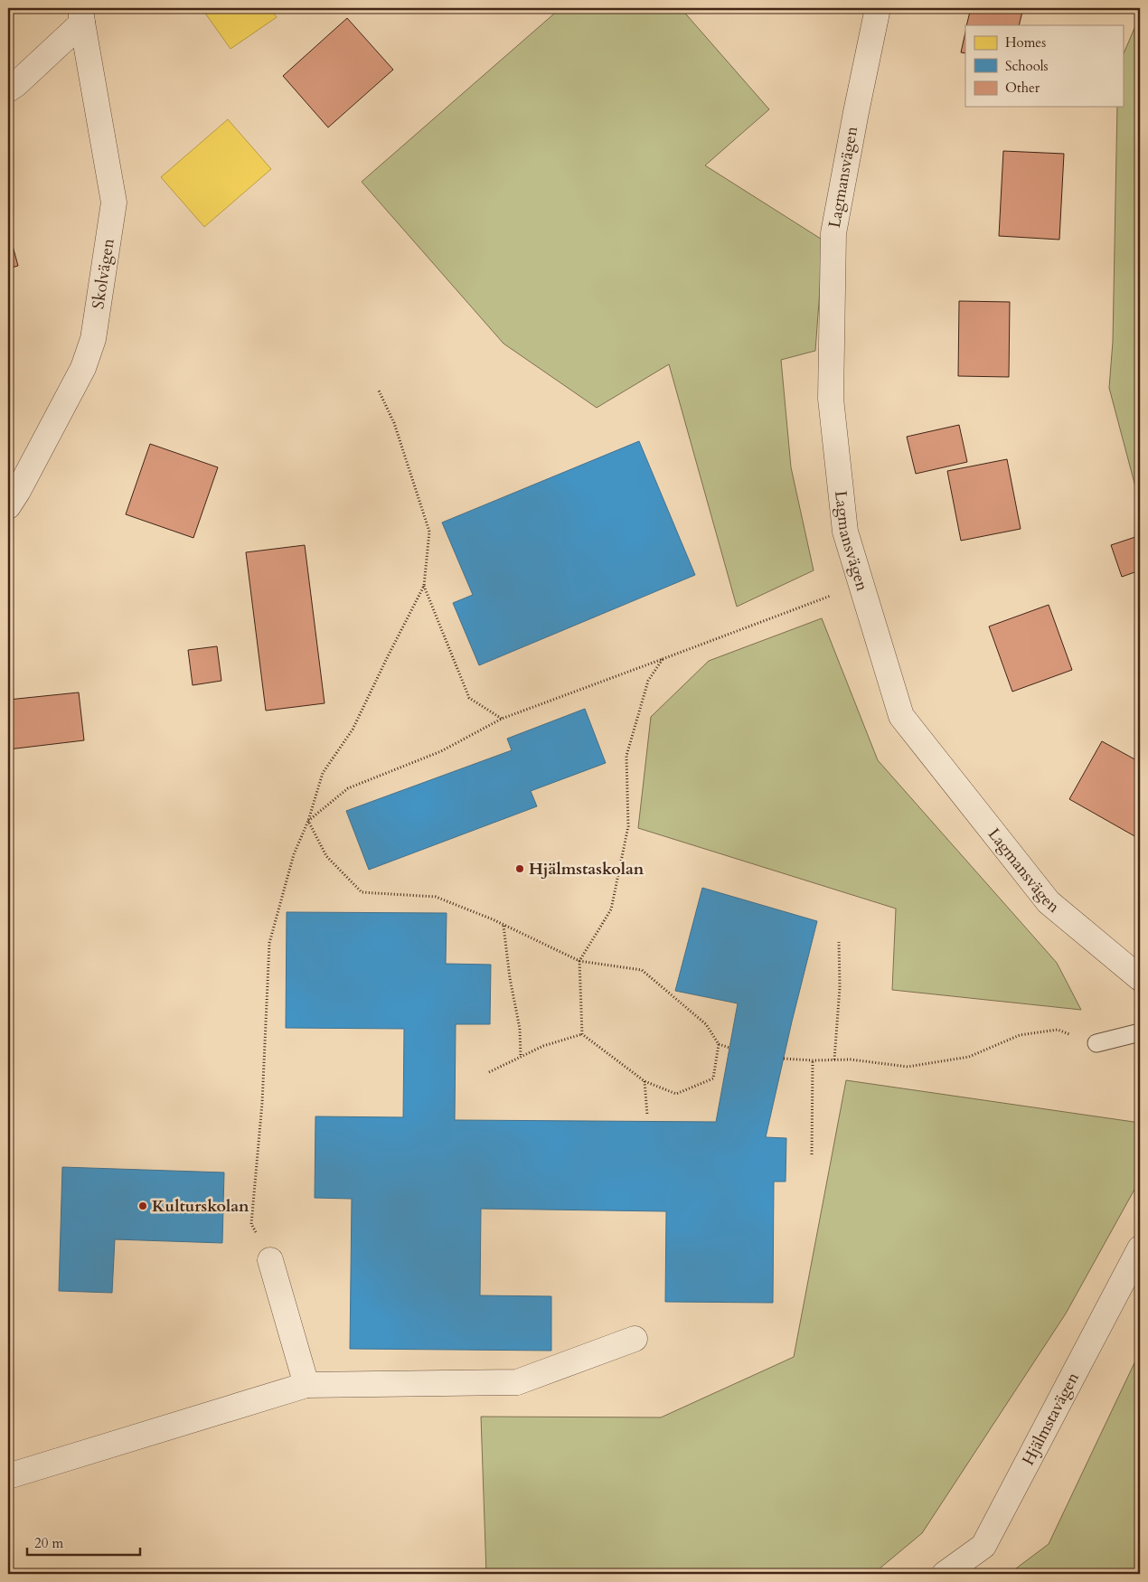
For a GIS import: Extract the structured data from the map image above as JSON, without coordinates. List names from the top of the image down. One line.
{"streets":{"street":["Lagmansvägen","Skolvägen","Hjälmstavägen"]},"places":["Hjälmstaskolan","Kulturskolan"],"legend":["Homes","Schools","Other"],"scale_bar":"20 m"}
